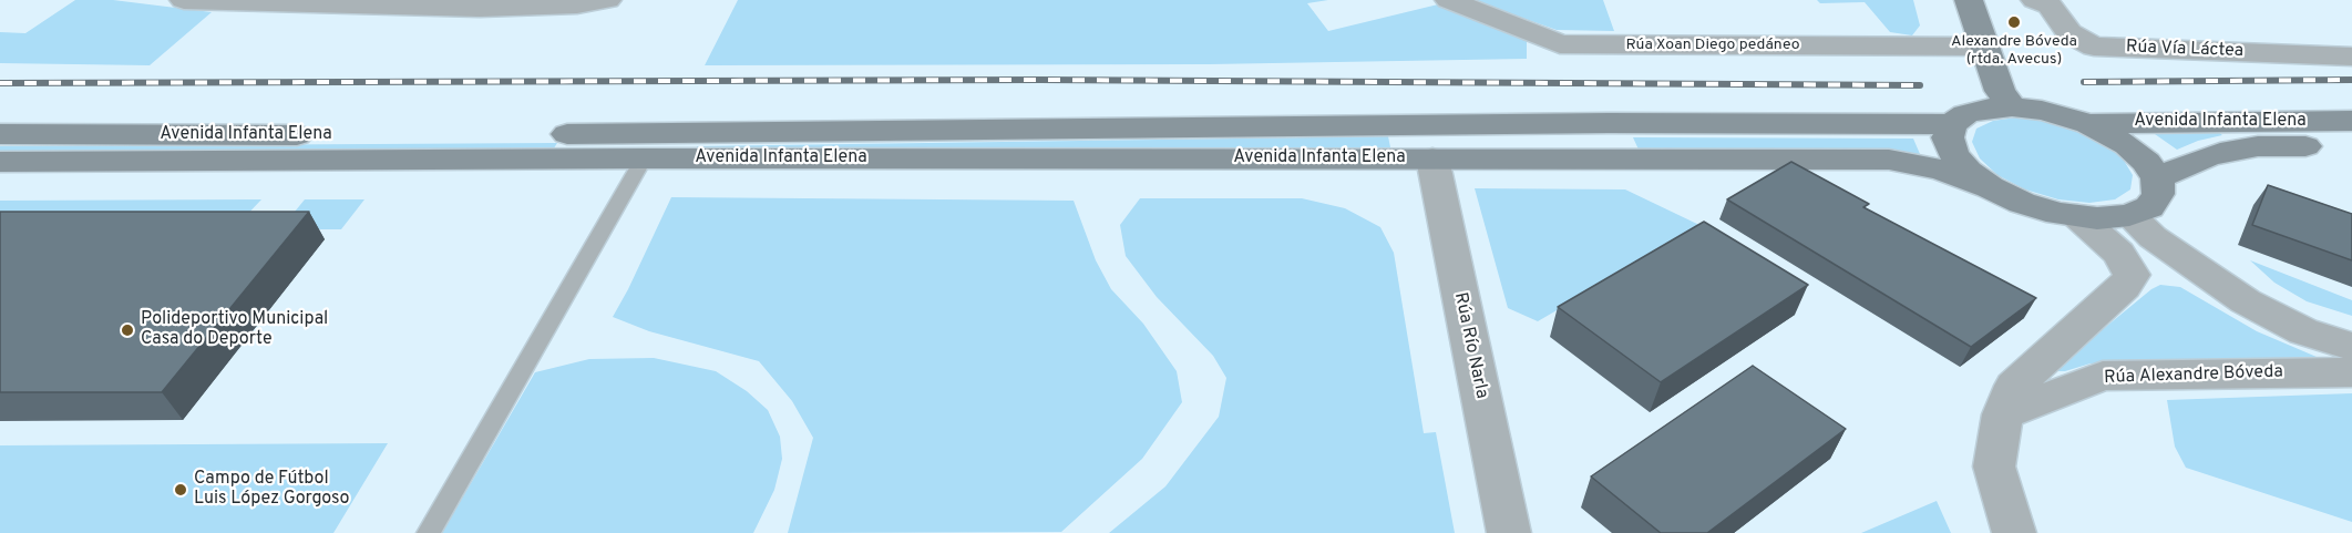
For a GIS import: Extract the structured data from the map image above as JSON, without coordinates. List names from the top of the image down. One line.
{"streets":{"street":["Rúa Xoan Diego pedáneo","Rúa Vía Láctea","Avenida Infanta Elena","Rúa Río Narla","Rúa Alexandre Bóveda"]},"crossings":[["Avenida Infanta Elena","Rúa Río Narla"]],"places":["Alexandre Bóveda (rtda. Avecus)","Polideportivo Municipal Casa do Deporte","Campo de Fútbol Luis López Gorgoso"]}
